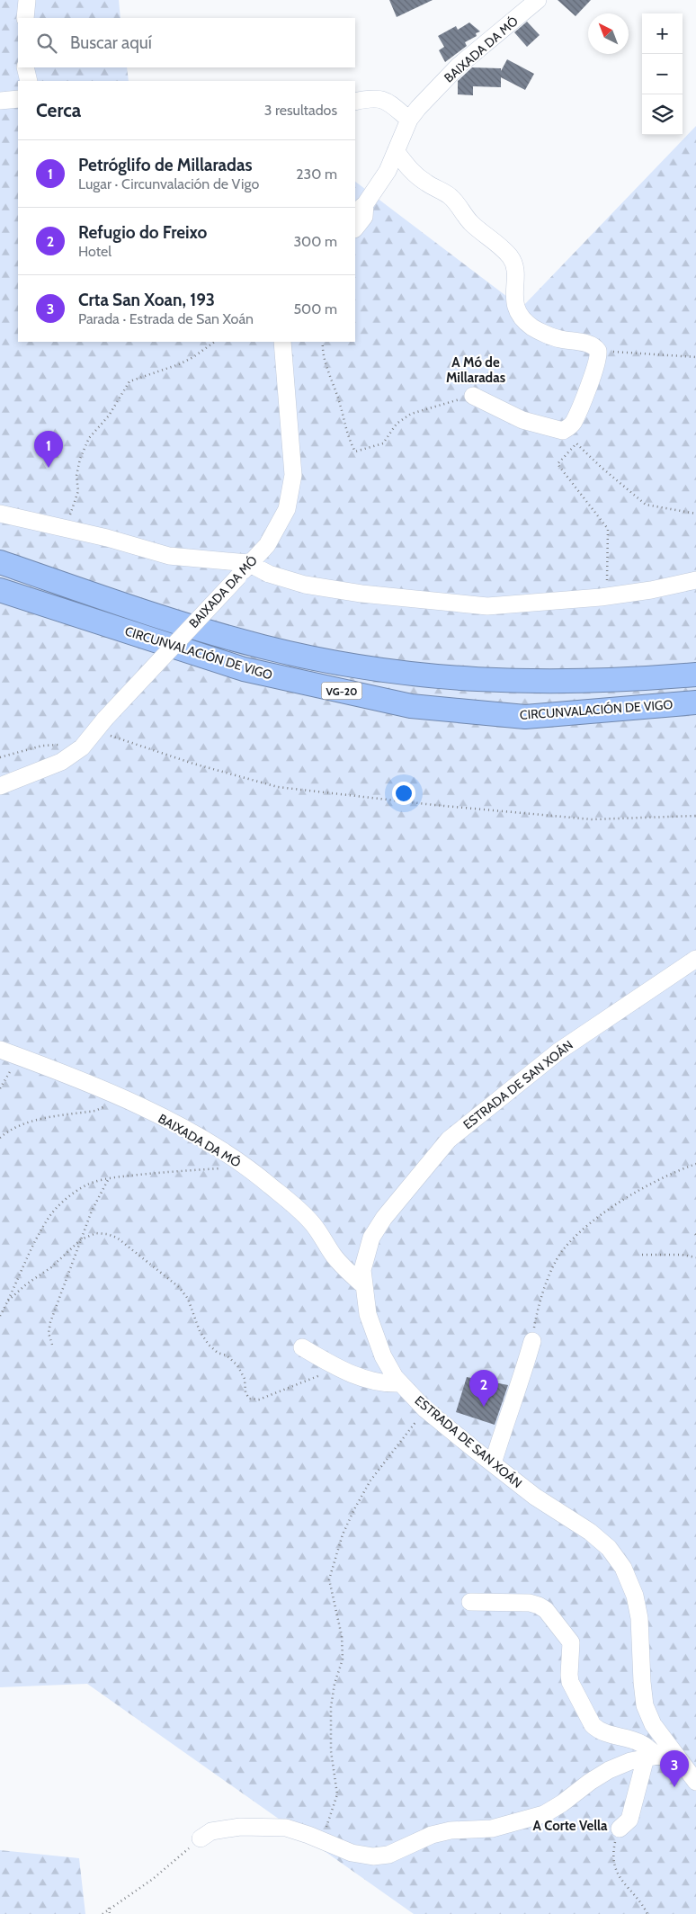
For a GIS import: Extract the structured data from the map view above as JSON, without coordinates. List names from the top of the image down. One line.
{"streets":{"highway":["CIRCUNVALACIÓN DE VIGO","VG-20"],"street":["BAIXADA DA MÓ","ESTRADA DE SAN XOÁN"]},"crossings":[["BAIXADA DA MÓ","ESTRADA DE SAN XOÁN"]],"districts":["A Mó de Millaradas","A Corte Vella"],"north":"top left","page":{"map_buttons":["+","−"],"search":"Buscar aquí","heading":["Cerca","3 resultados"],"list":[{"mark":"1","name":"Petróglifo de Millaradas","note":"Lugar · Circunvalación de Vigo","value":"230 m"},{"mark":"2","name":"Refugio do Freixo","note":"Hotel","value":"300 m"},{"mark":"3","name":"Crta San Xoan, 193","note":"Parada · Estrada de San Xoán","value":"500 m"}],"pins":["1","2","3"]}}
